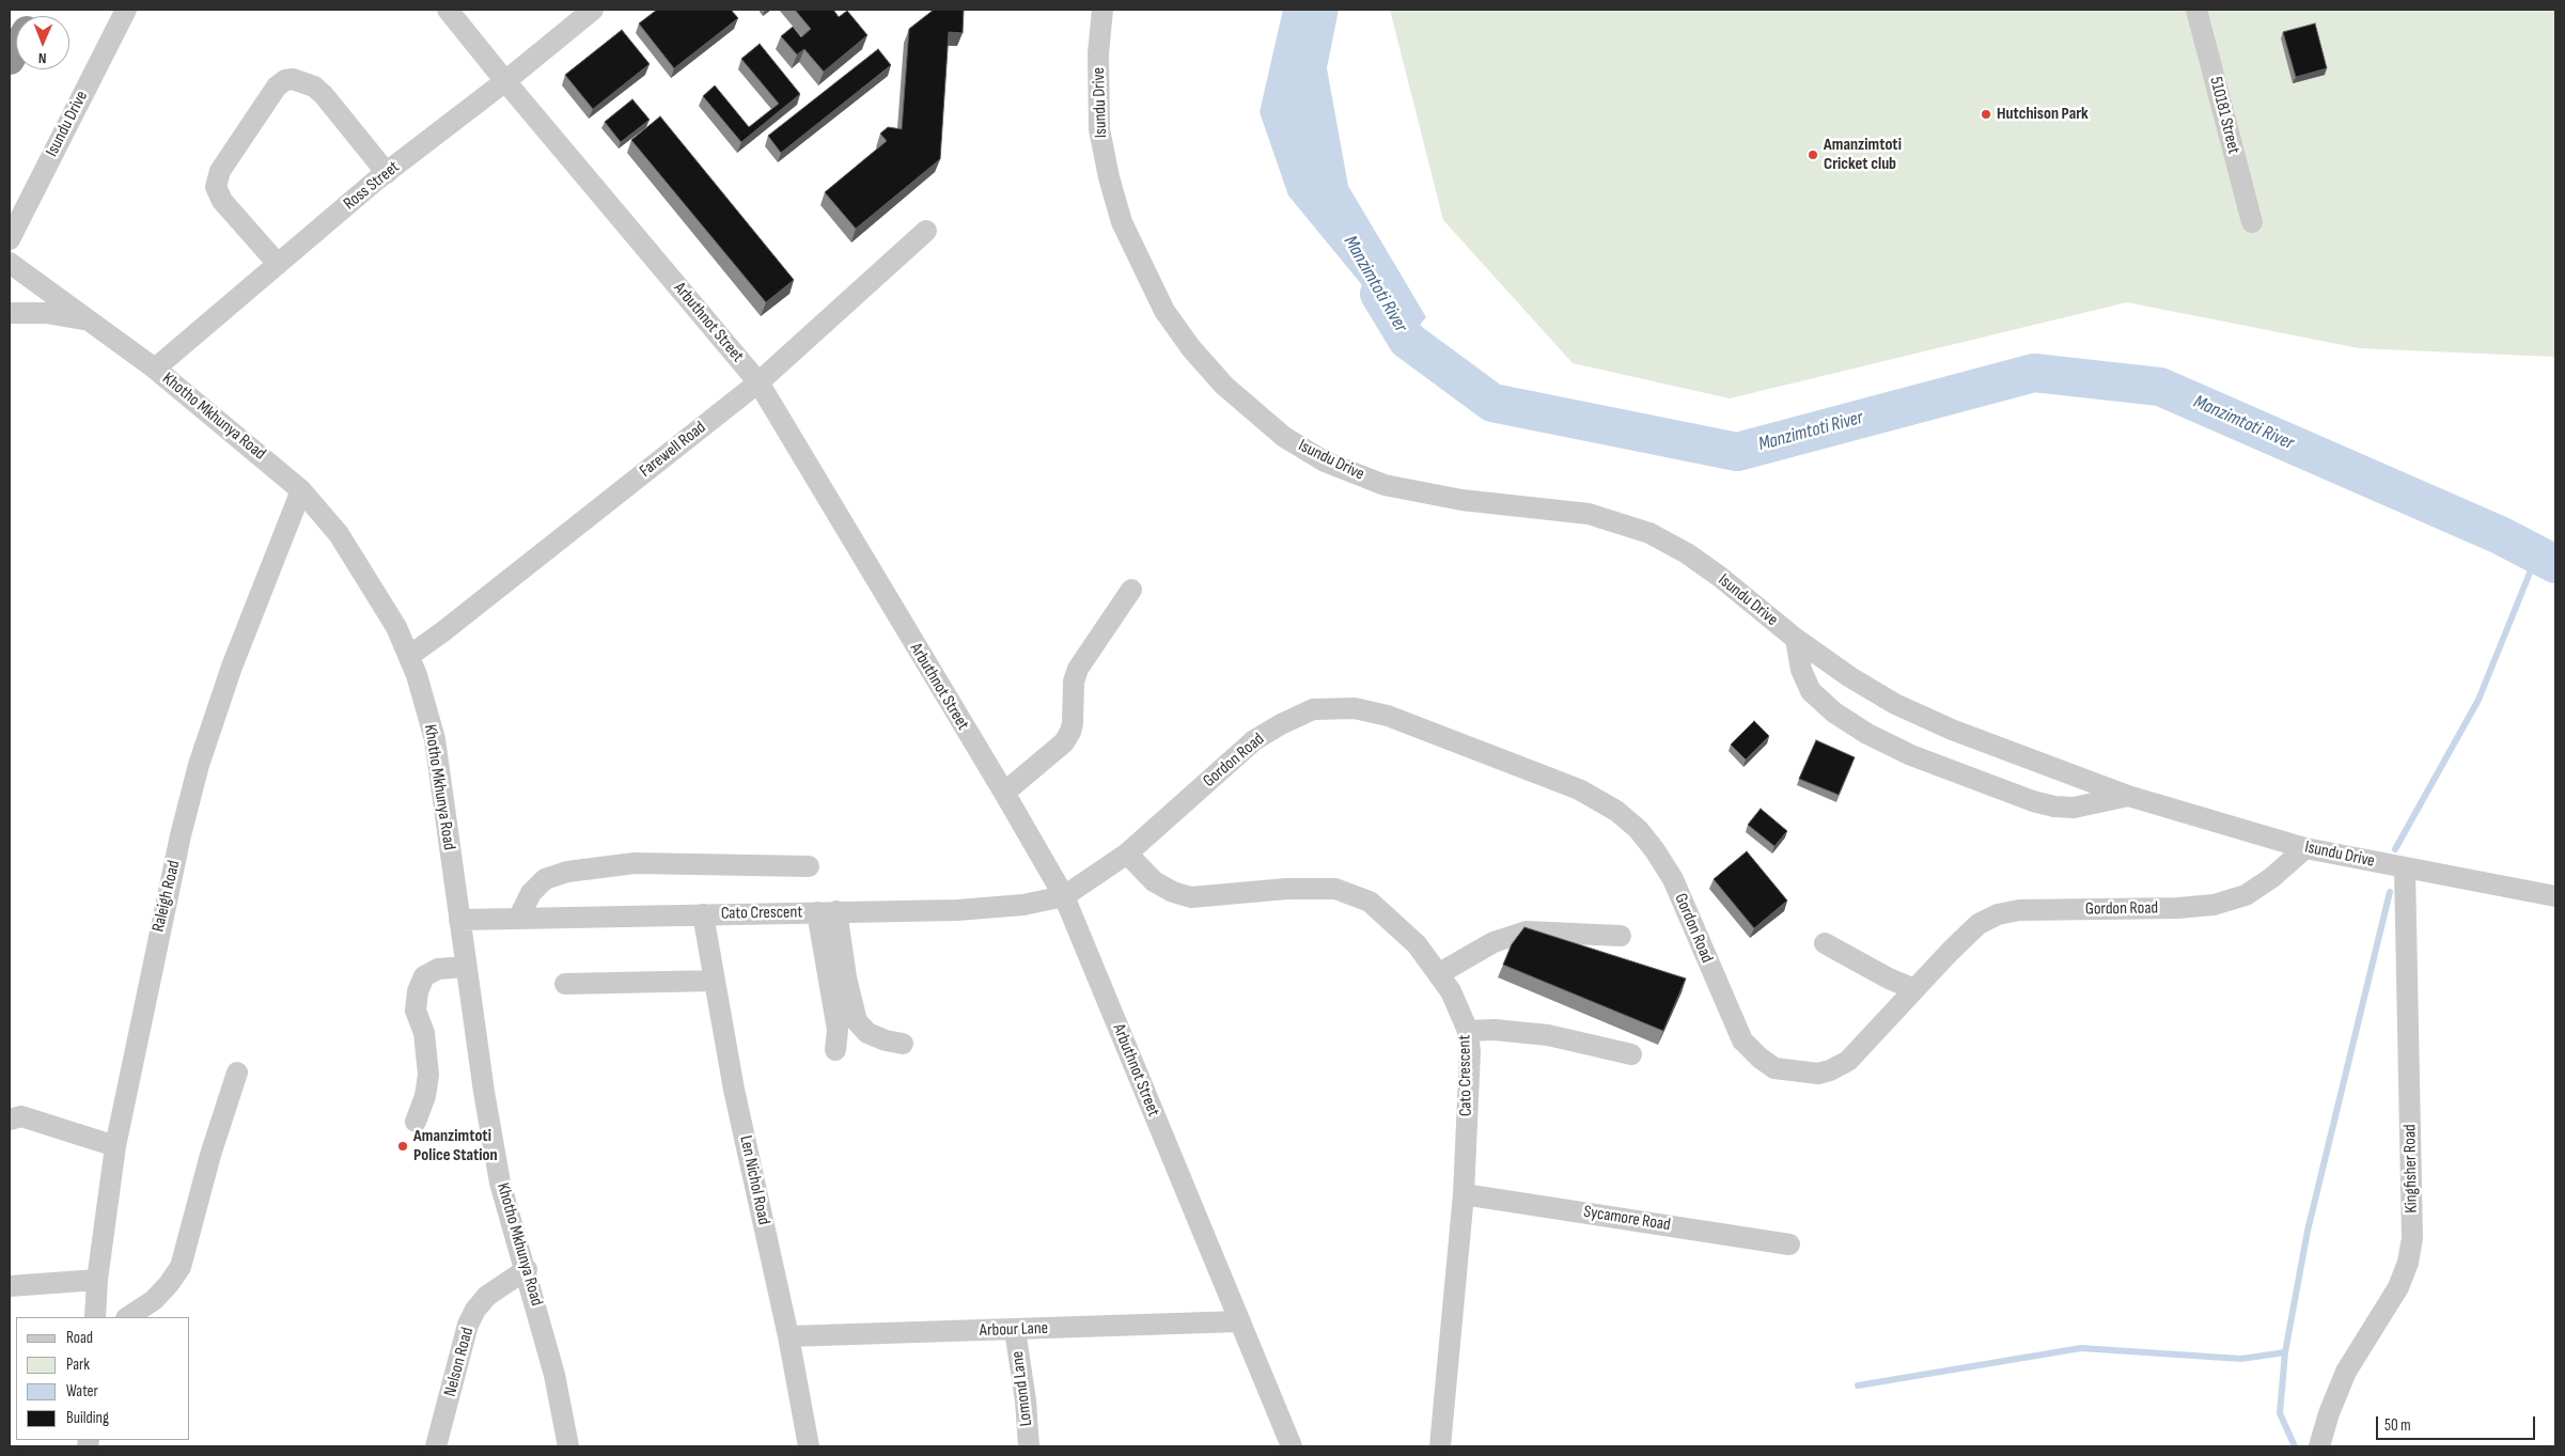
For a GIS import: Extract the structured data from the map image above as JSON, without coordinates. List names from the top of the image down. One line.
{"streets":{"street":["Isundu Drive","510181 Street","Ross Street","Arbuthnot Street","Khotho Mkhunya Road","Farewell Road","Gordon Road","Raleigh Road","Cato Crescent","Kingfisher Road","Len Nichol Road","Sycamore Road","Arbour Lane","Nelson Road","Lomond Lane"]},"crossings":[["Isundu Drive","Gordon Road"],["Isundu Drive","Kingfisher Road"],["Ross Street","Arbuthnot Street"],["Ross Street","Khotho Mkhunya Road"],["Arbuthnot Street","Farewell Road"],["Arbuthnot Street","Gordon Road"],["Arbuthnot Street","Cato Crescent"],["Arbuthnot Street","Arbour Lane"],["Khotho Mkhunya Road","Farewell Road"],["Khotho Mkhunya Road","Raleigh Road"],["Khotho Mkhunya Road","Cato Crescent"],["Khotho Mkhunya Road","Nelson Road"],["Gordon Road","Cato Crescent"],["Cato Crescent","Len Nichol Road"],["Cato Crescent","Sycamore Road"],["Len Nichol Road","Arbour Lane"],["Arbour Lane","Lomond Lane"]],"water":["Manzimtoti River"],"places":["Hutchison Park","Amanzimtoti Cricket club","Amanzimtoti Police Station"],"legend":["Road","Park","Water","Building"],"scale_bar":"50 m","north":"bottom"}
